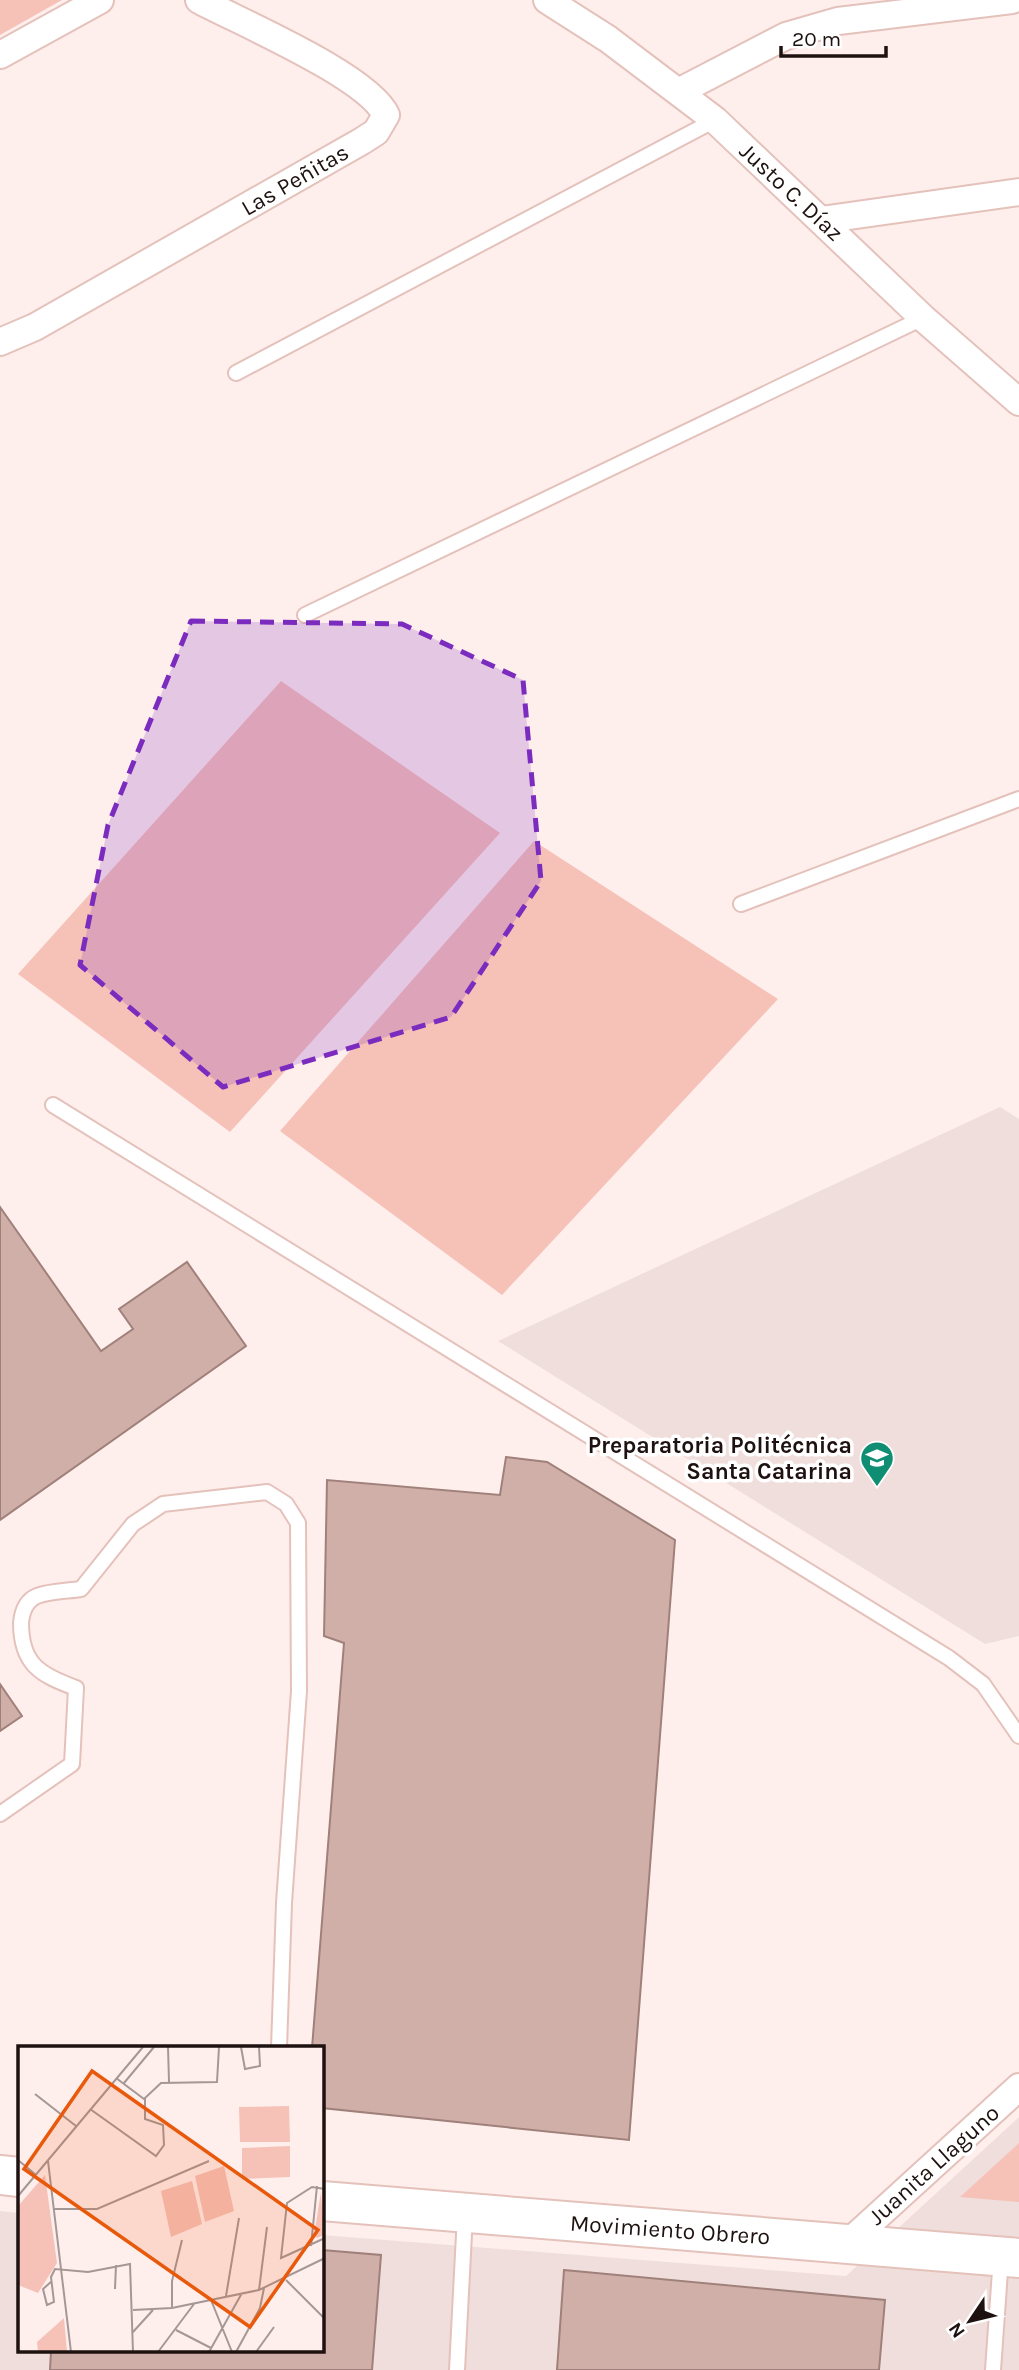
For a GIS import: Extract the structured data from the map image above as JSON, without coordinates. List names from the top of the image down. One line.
{"streets":{"street":["Las Peñitas","Justo C. Díaz","Juanita Llaguno","Movimiento Obrero"]},"crossings":[["Juanita Llaguno","Movimiento Obrero"]],"places":{"school or university":["Preparatoria Politécnica Santa Catarina"]},"scale_bar":"20 m","north":"bottom left"}
